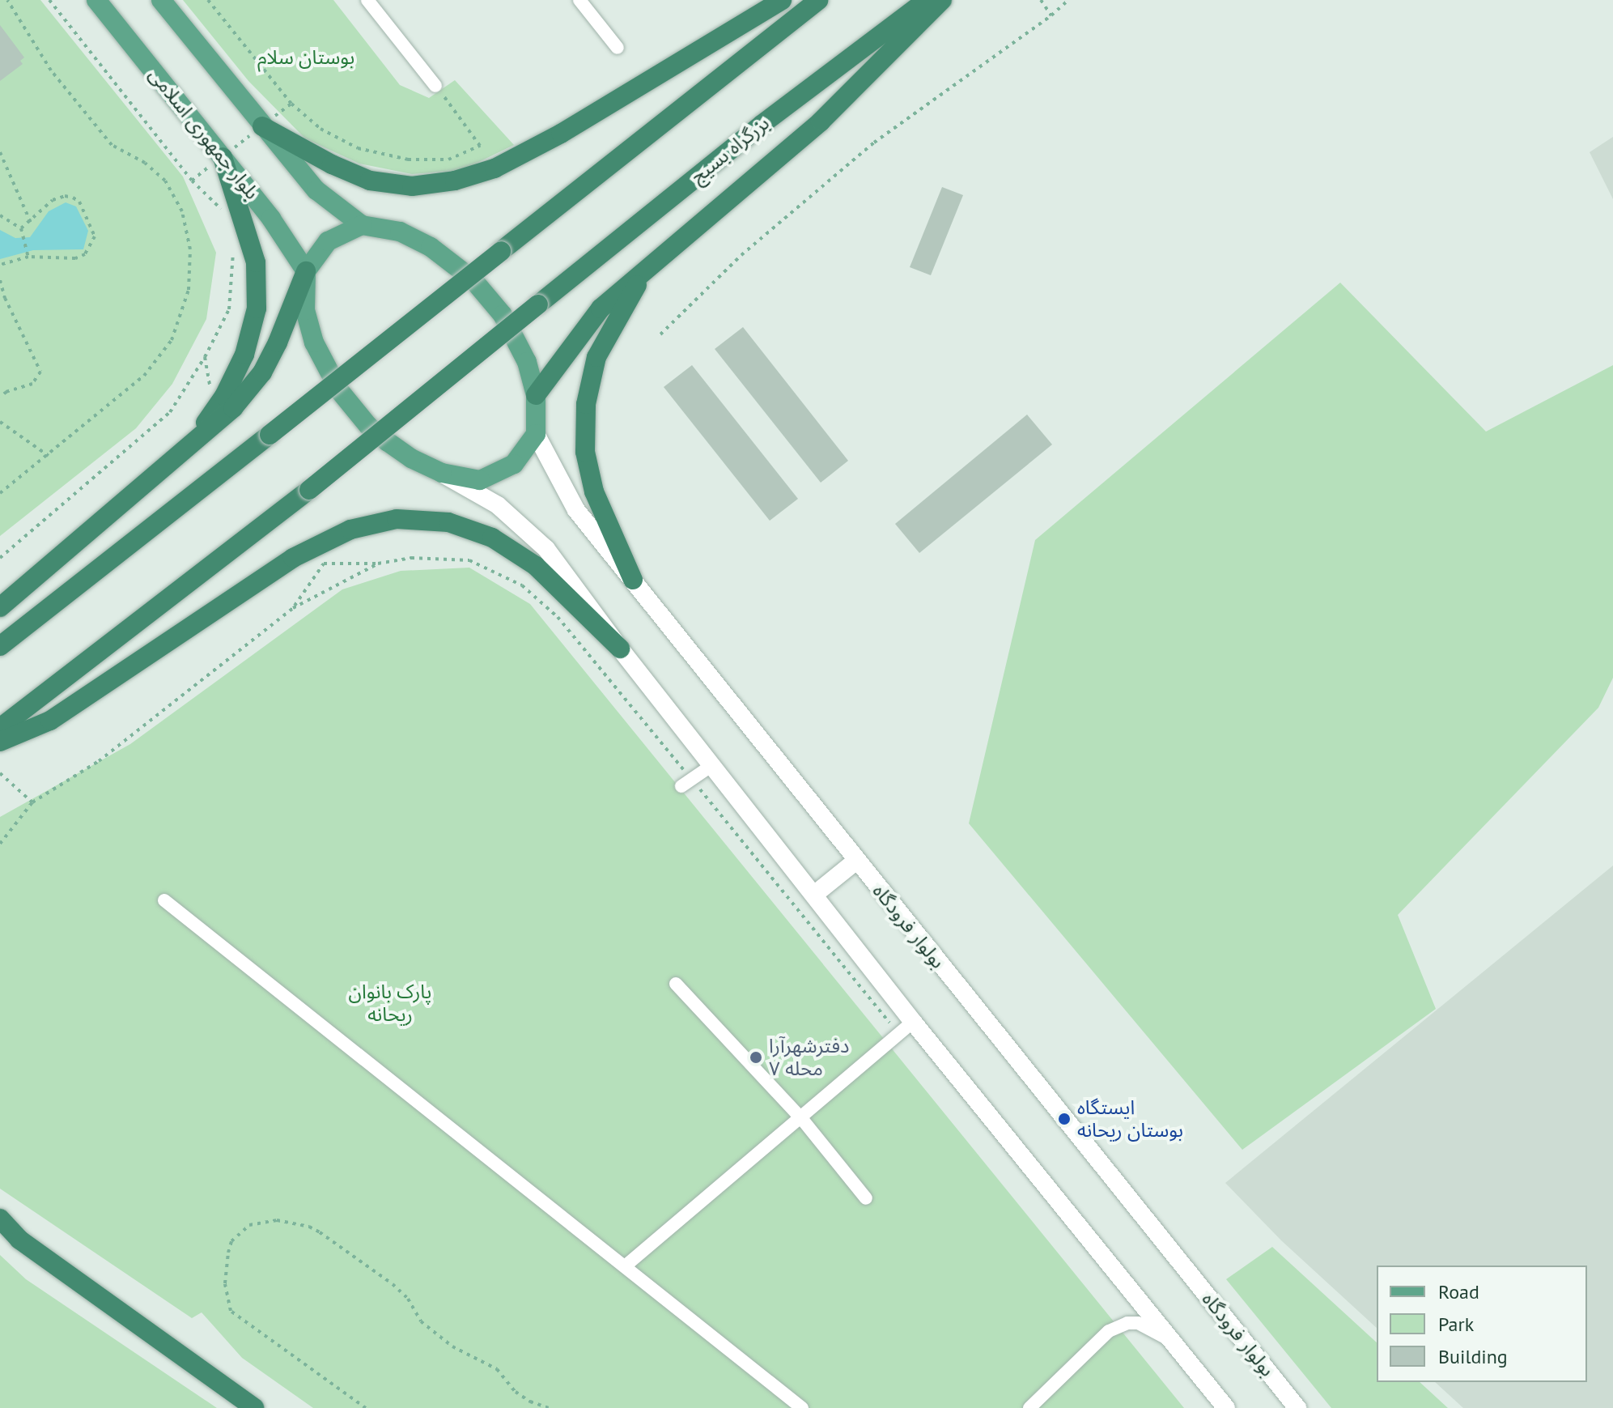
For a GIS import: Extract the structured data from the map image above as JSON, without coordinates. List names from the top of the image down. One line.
{"streets":{"highway":["بزرگراه بسیج"],"main road":["بلوار جمهوری اسلامی","بولوار فرودگاه"]},"parks":["بوستان سلام","پارک بانوان ریحانه"],"places":["دفترشهرآرا محله ۷","ایستگاه بوستان ریحانه"],"legend":["Road","Park","Building"]}
